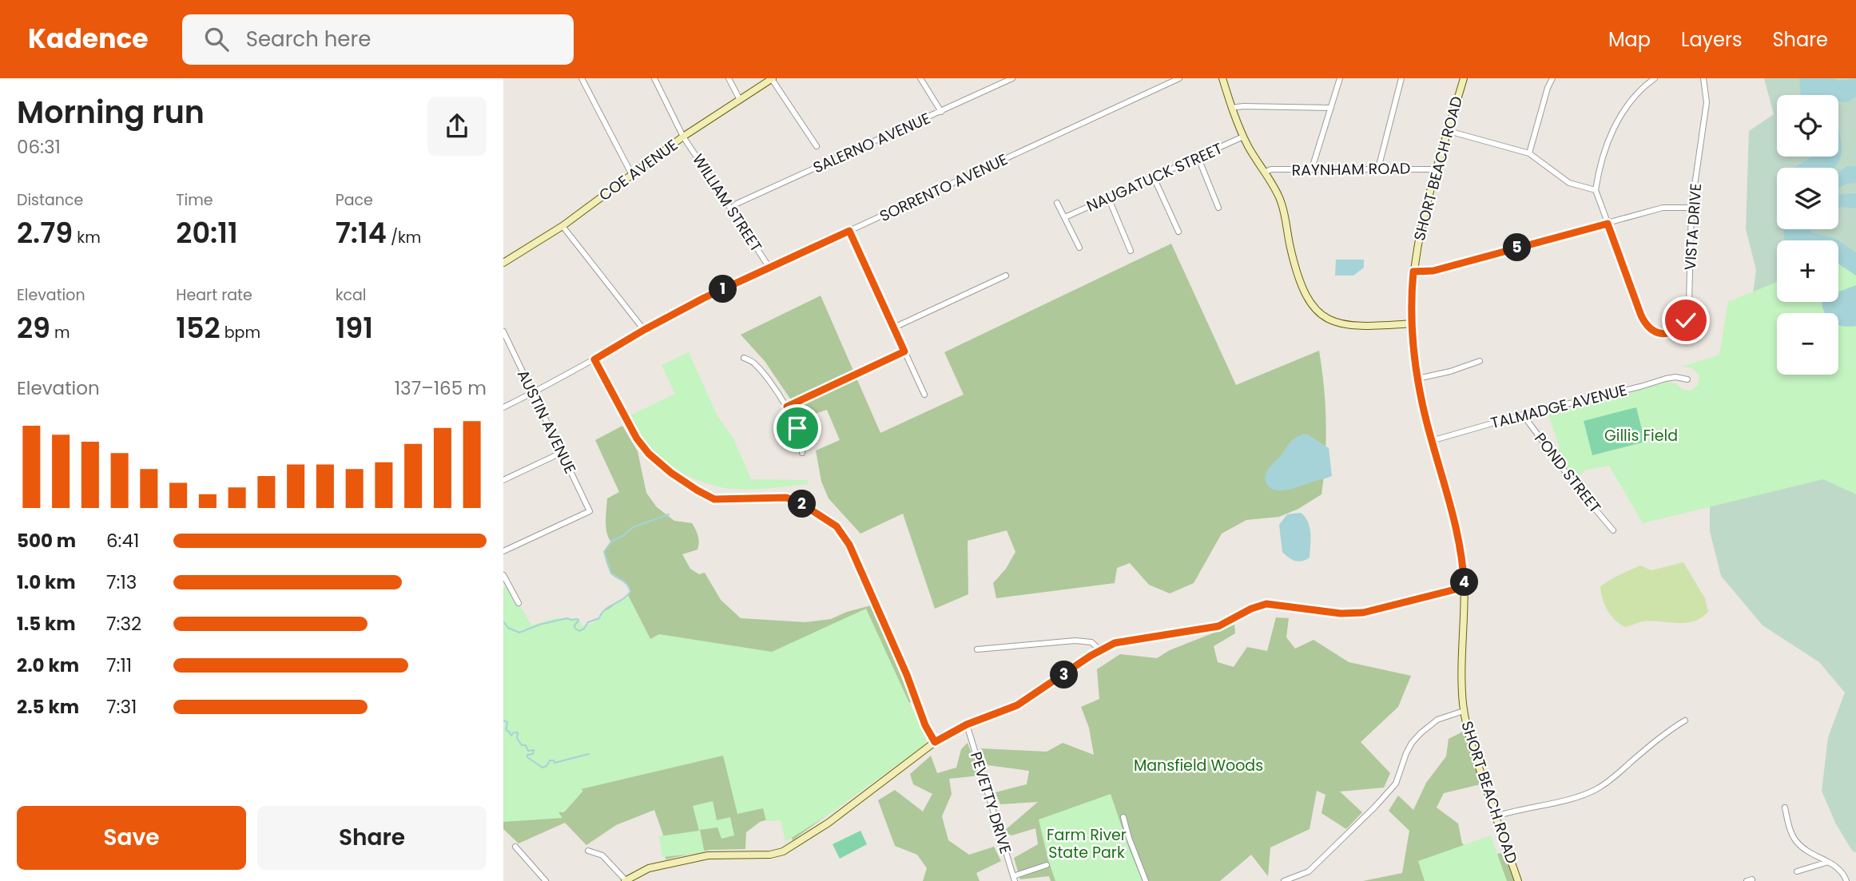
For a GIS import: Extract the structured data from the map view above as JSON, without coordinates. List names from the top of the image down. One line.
{"streets":{"street":["SALERNO AVENUE","SHORT BEACH ROAD","RAYNHAM ROAD","COE AVENUE","NAUGATUCK STREET","SORRENTO AVENUE","WILLIAM STREET","VISTA DRIVE","TALMADGE AVENUE","AUSTIN AVENUE","POND STREET","PEVETTY DRIVE"]},"crossings":[["SALERNO AVENUE","WILLIAM STREET"],["SHORT BEACH ROAD","RAYNHAM ROAD"],["SHORT BEACH ROAD","TALMADGE AVENUE"],["COE AVENUE","WILLIAM STREET"],["SORRENTO AVENUE","WILLIAM STREET"],["SORRENTO AVENUE","AUSTIN AVENUE"],["TALMADGE AVENUE","POND STREET"]],"parks":["Gillis Field","Mansfield Woods","Farm River State Park"],"page":{"header":"Kadence","search":"Search here","nav":["Map","Layers","Share"],"heading":["Morning run","06:31"],"map_buttons":["+","−"],"stats":[["Distance","2.79 km"],["Time","20:11"],["Pace","7:14 /km"],["Elevation","29 m"],["Heart rate","152 bpm"],["kcal","191"]],"pins":["5","1","2","4","3"],"chart":["Elevation","137–165 m"],"list":[{"name":"500 m","note":"6:41"},{"name":"1.0 km","note":"7:13"},{"name":"1.5 km","note":"7:32"},{"name":"2.0 km","note":"7:11"},{"name":"2.5 km","note":"7:31"}],"buttons":["Save","Share"]}}
